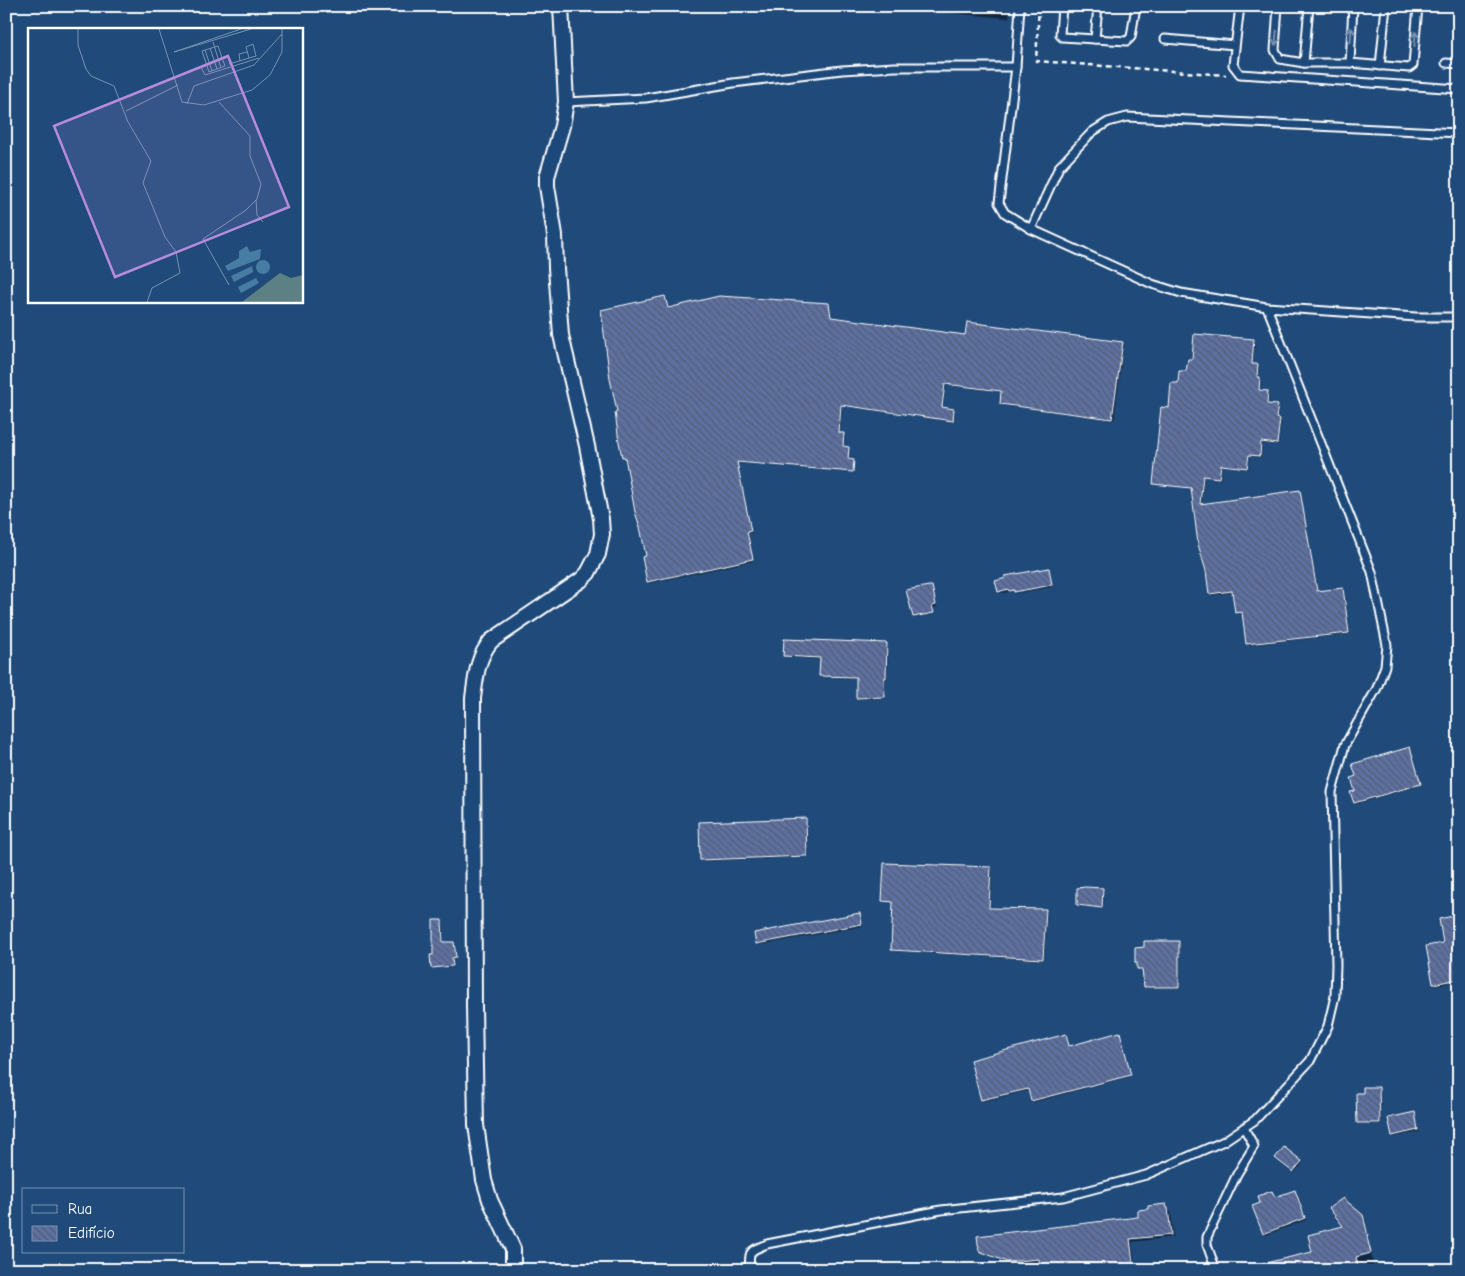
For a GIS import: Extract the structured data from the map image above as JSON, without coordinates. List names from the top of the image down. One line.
{"legend":["Rua","Edifício"]}
